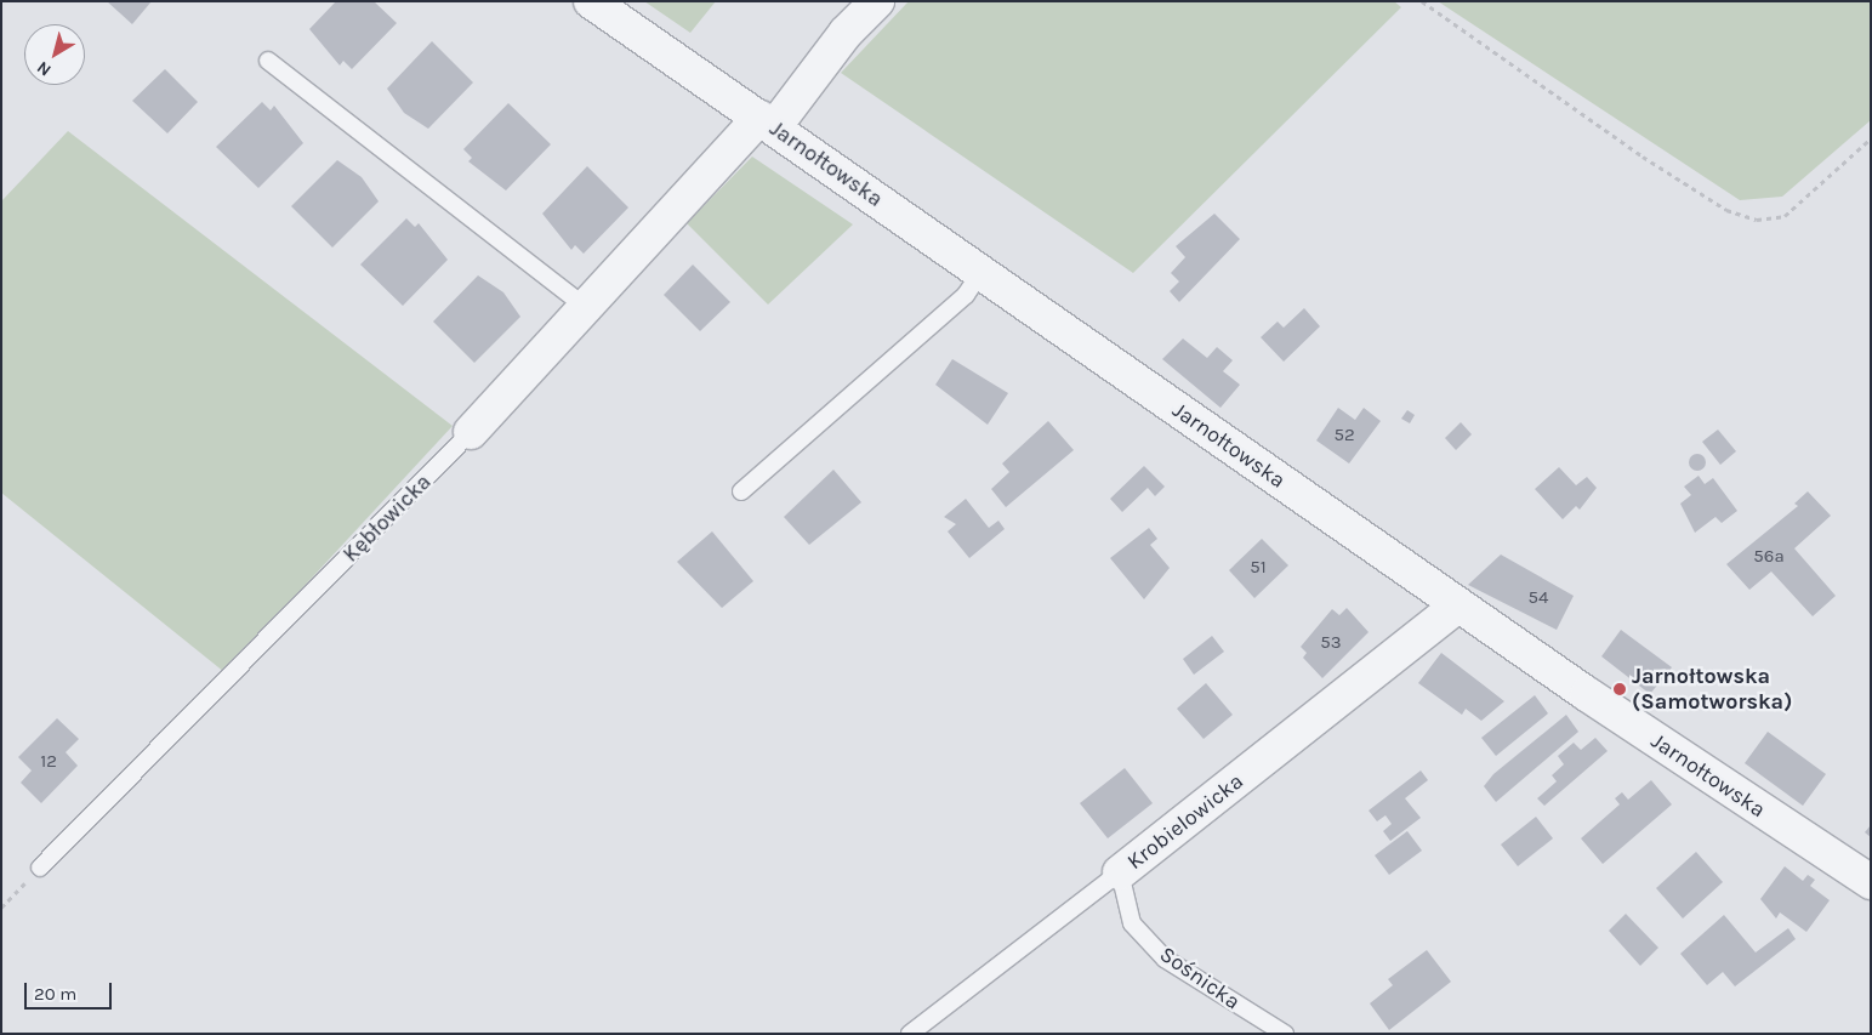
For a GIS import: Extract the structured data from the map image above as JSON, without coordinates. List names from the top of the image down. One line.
{"streets":{"street":["Jarnołtowska","Kębłowicka","Krobielowicka"],"lane":["Sośnicka"]},"crossings":[["Jarnołtowska","Kębłowicka"],["Jarnołtowska","Krobielowicka"],["Krobielowicka","Sośnicka"]],"places":["Jarnołtowska (Samotworska)"],"house_numbers":["52","56a","51","54","53","12"],"scale_bar":"20 m","north":"bottom left"}
